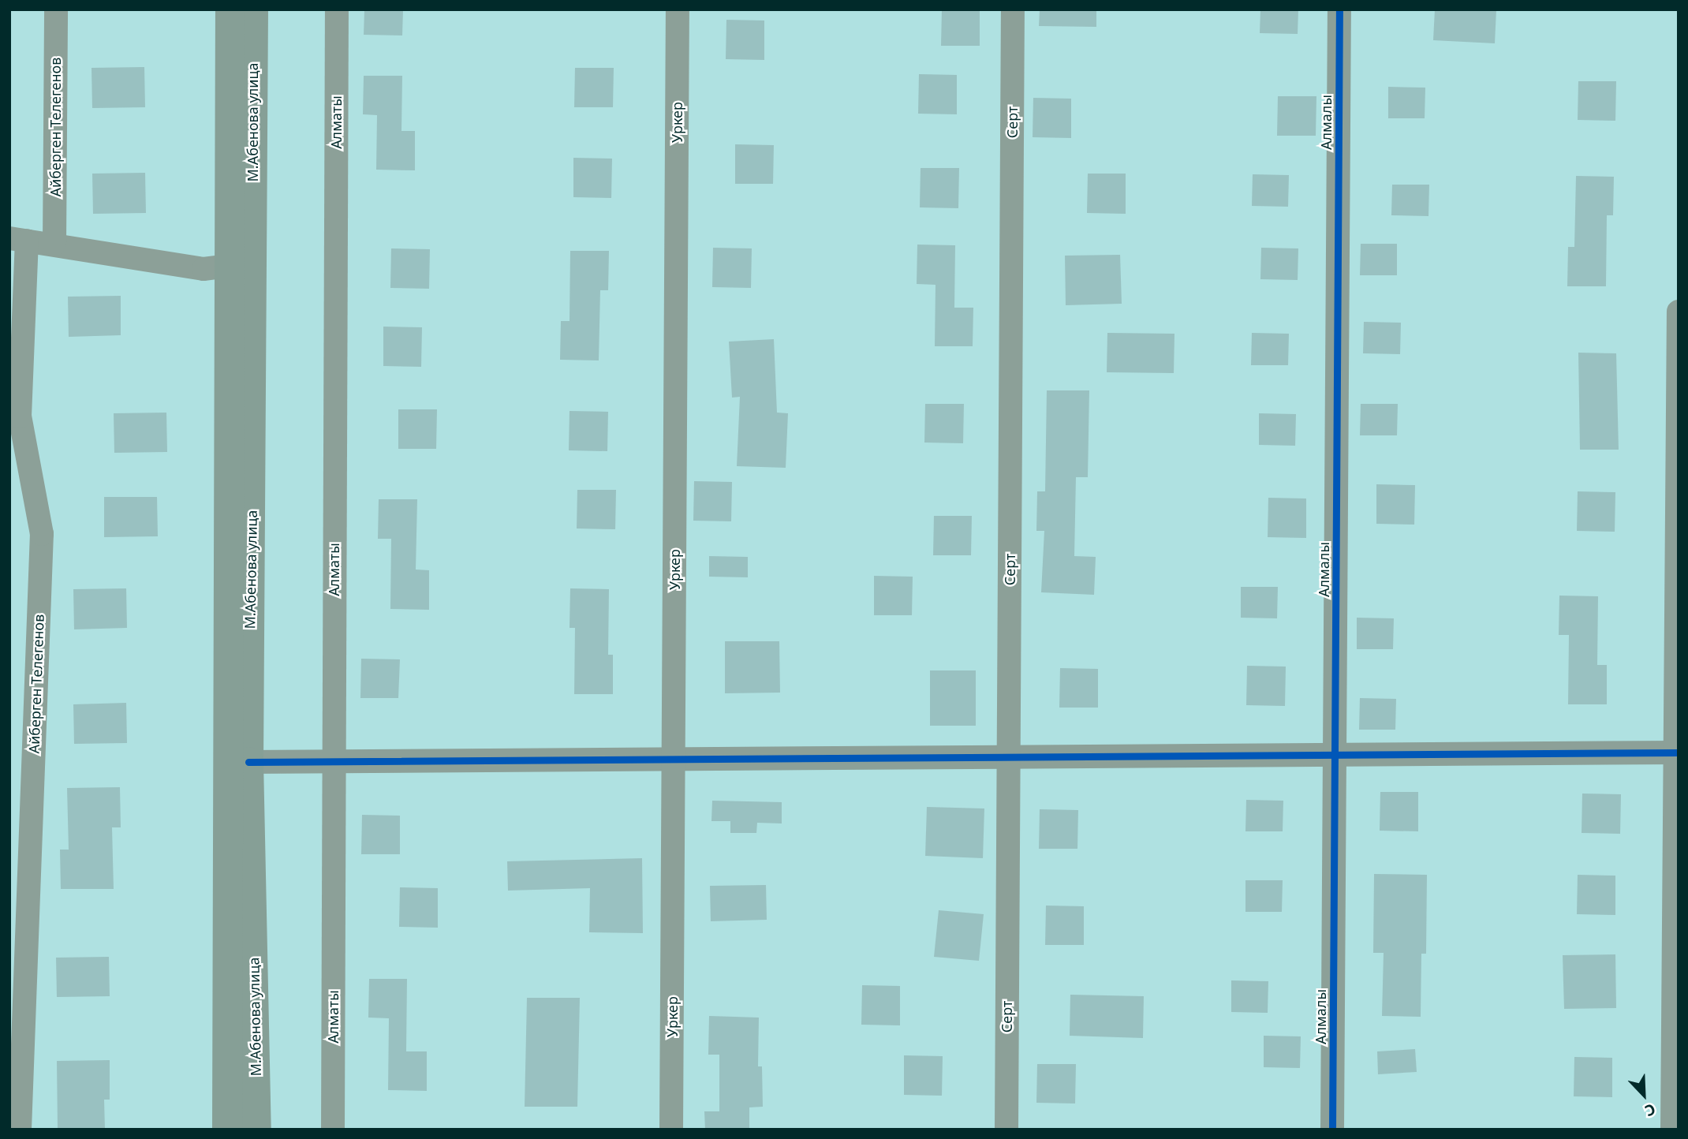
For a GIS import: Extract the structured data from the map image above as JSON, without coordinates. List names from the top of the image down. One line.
{"streets":{"main road":["М.Абенова улица"],"street":["Алматы","Уркер","Серт","Алмалы","Айберген Телегенов"]},"north":"bottom right"}
